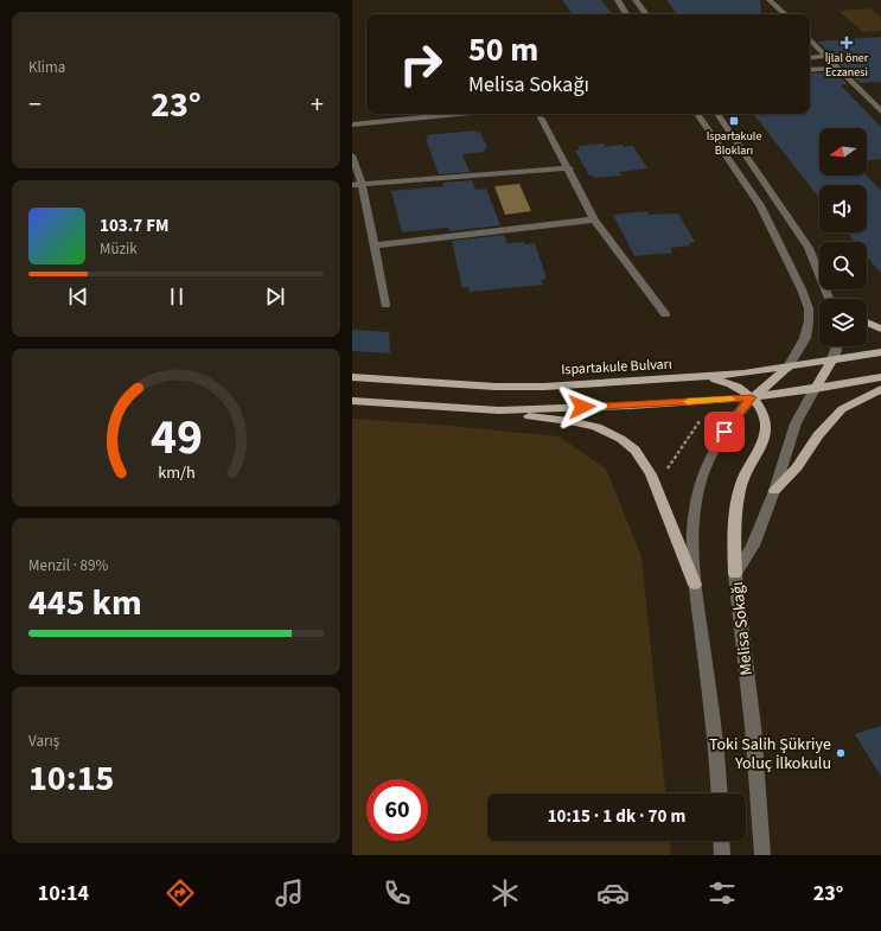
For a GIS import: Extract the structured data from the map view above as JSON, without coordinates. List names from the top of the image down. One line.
{"streets":{"main road":["Ispartakule Bulvarı"],"street":["Melisa Sokağı"]},"places":{"health":["İjlal öner Eczanesi"],"transit":["Ispartakule Blokları"],"other":["Toki Salih Şükriye Yoluç İlkokulu"]},"north":"left","page":{"tile":["Klima",["Menzil · 89%","445 km"],["Varış","10:15"]],"turn":["50 m","Melisa Sokağı"],"heat":["−","23°","+"],"song":["103.7 FM","Müzik"],"limit":"60","trip":"10:15 · 1 dk · 70 m","tabs":["10:14","23°"],"gauge":["49","km/h"]}}
